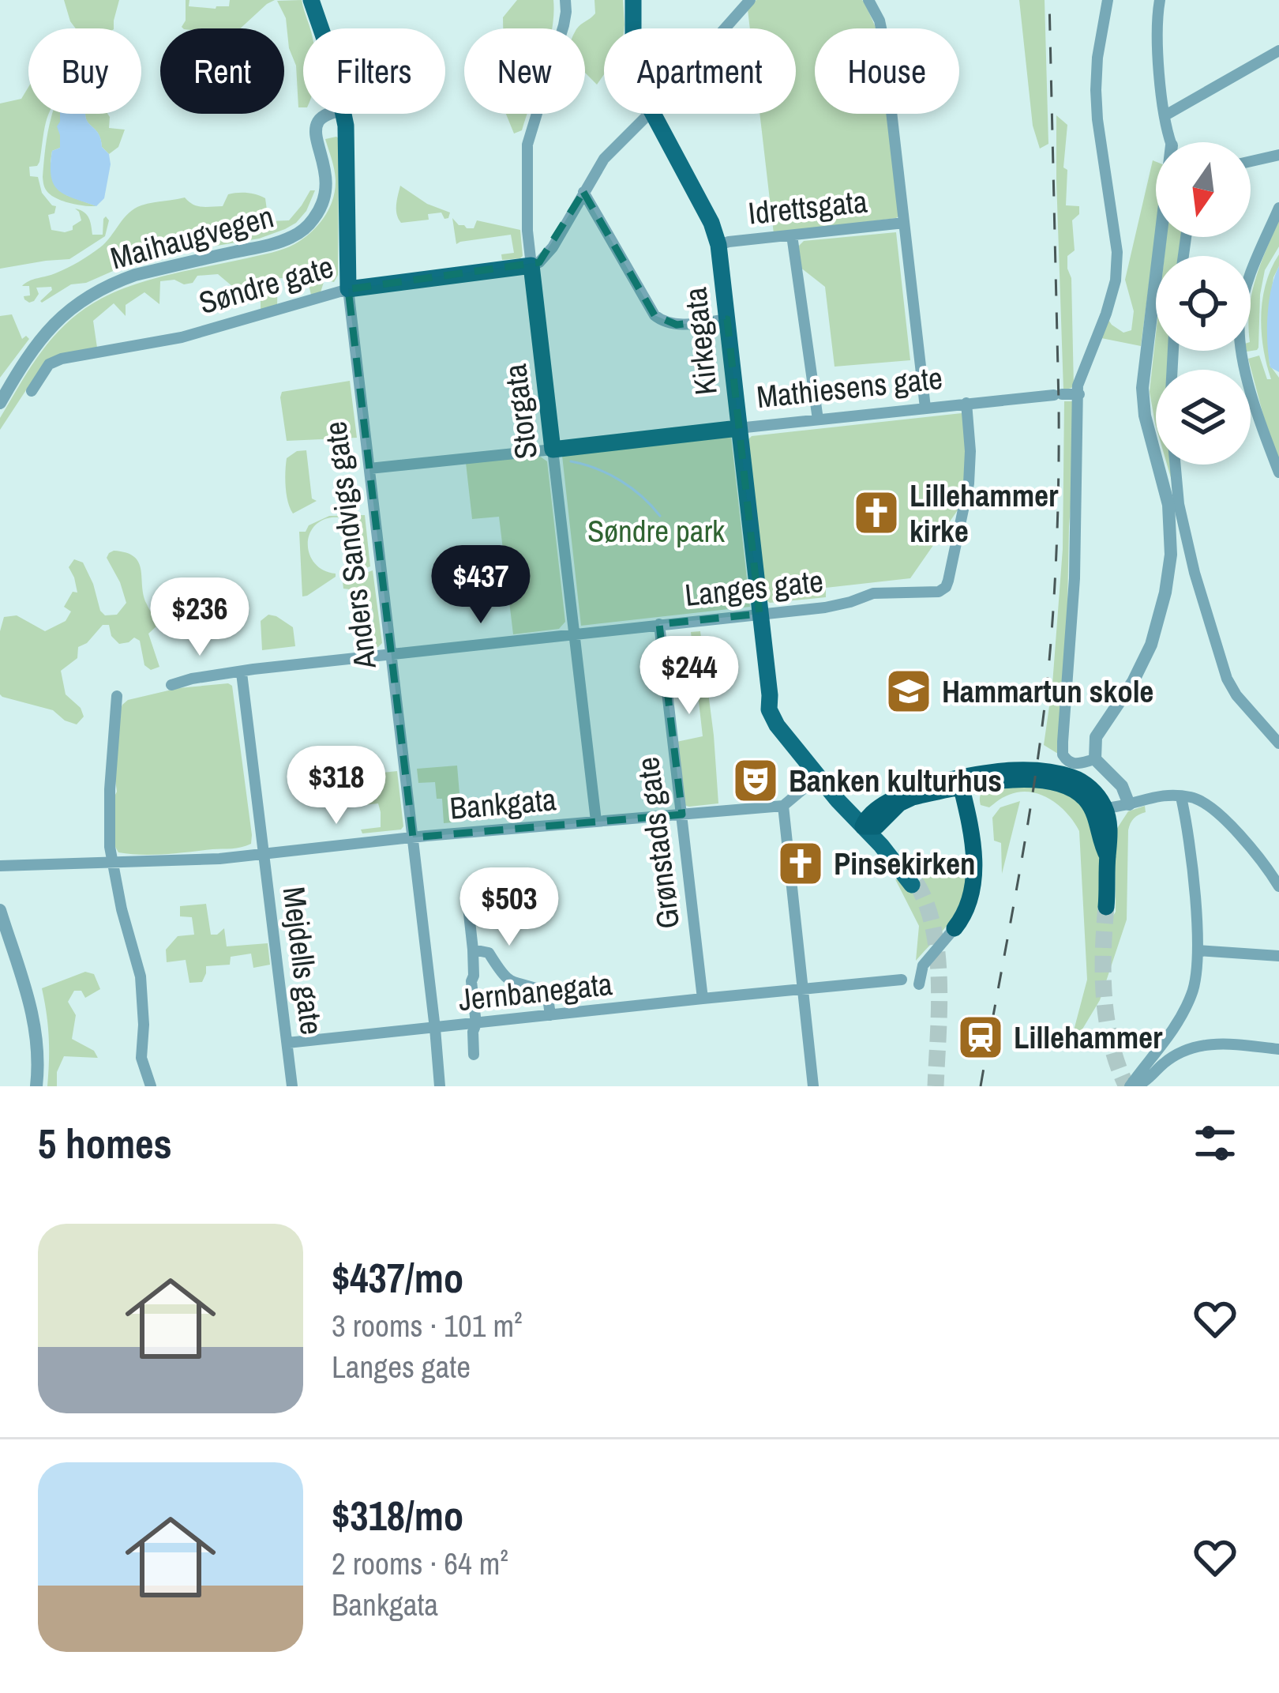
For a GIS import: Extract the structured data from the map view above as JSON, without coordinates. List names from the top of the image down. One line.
{"streets":{"main road":["Søndre gate","Kirkegata","Mathiesens gate","Storgata","Anders Sandvigs gate"],"street":["Idrettsgata","Maihaugvegen","Langes gate","Bankgata","Grønstads gate","Mejdells gate","Jernbanegata"]},"crossings":[["Idrettsgata","Kirkegata"],["Søndre gate","Storgata"],["Søndre gate","Anders Sandvigs gate"],["Kirkegata","Mathiesens gate"],["Kirkegata","Langes gate"],["Mathiesens gate","Storgata"],["Mathiesens gate","Anders Sandvigs gate"],["Mathiesens gate","Langes gate"],["Storgata","Langes gate"],["Storgata","Bankgata"],["Anders Sandvigs gate","Langes gate"],["Anders Sandvigs gate","Bankgata"],["Anders Sandvigs gate","Jernbanegata"],["Langes gate","Grønstads gate"],["Langes gate","Mejdells gate"],["Bankgata","Grønstads gate"],["Bankgata","Mejdells gate"],["Grønstads gate","Jernbanegata"],["Mejdells gate","Jernbanegata"]],"parks":["Søndre park"],"places":{"church":["Lillehammer kirke","Pinsekirken"],"school or university":["Hammartun skole"],"theatre":["Banken kulturhus"],"station":["Lillehammer"]},"north":"bottom","page":{"chip":["Buy","Rent","Filters","New","Apartment","House"],"price":["$437","$236","$244","$318","$503"],"heading":"5 homes","list":[{"name":"$437/mo","note":"3 rooms · 101 m² · Langes gate"},{"name":"$318/mo","note":"2 rooms · 64 m² · Bankgata"}]}}
